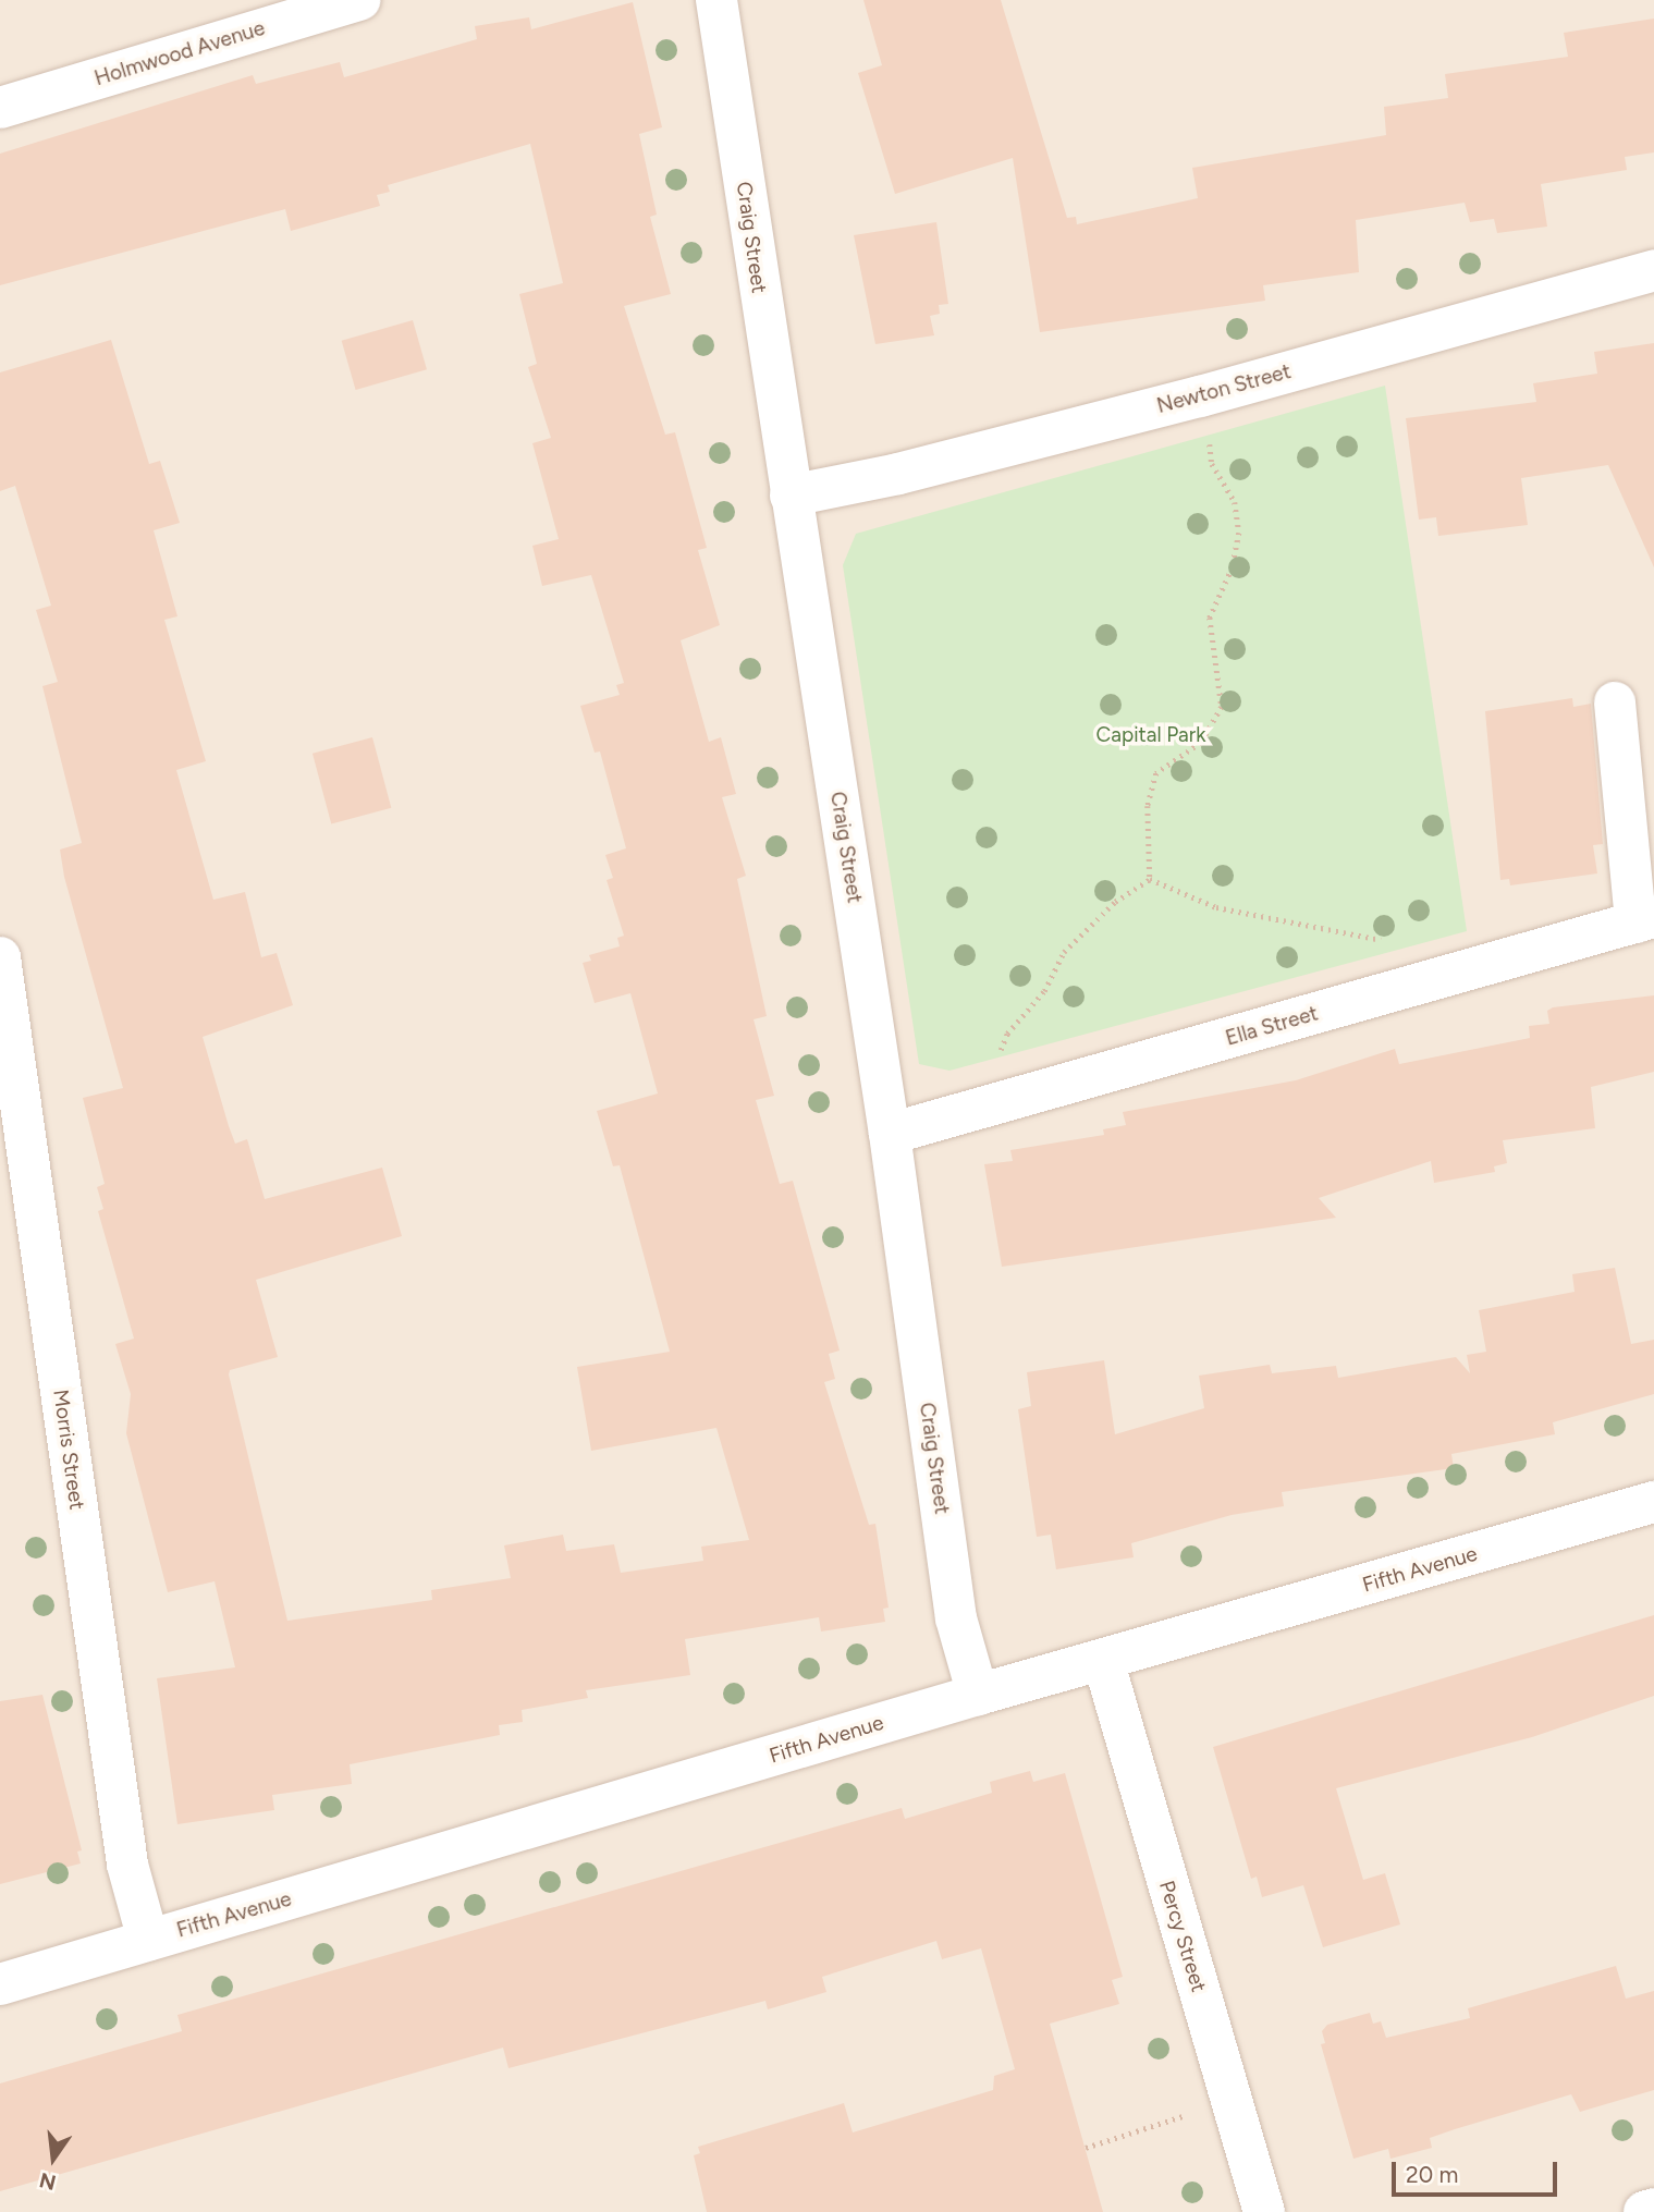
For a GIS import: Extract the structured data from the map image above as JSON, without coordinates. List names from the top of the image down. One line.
{"streets":{"street":["Holmwood Avenue","Craig Street","Newton Street","Ella Street","Morris Street","Fifth Avenue","Percy Street"]},"crossings":[["Craig Street","Newton Street"],["Craig Street","Ella Street"],["Craig Street","Fifth Avenue"],["Morris Street","Fifth Avenue"],["Fifth Avenue","Percy Street"]],"parks":["Capital Park"],"scale_bar":"20 m","north":"bottom"}
